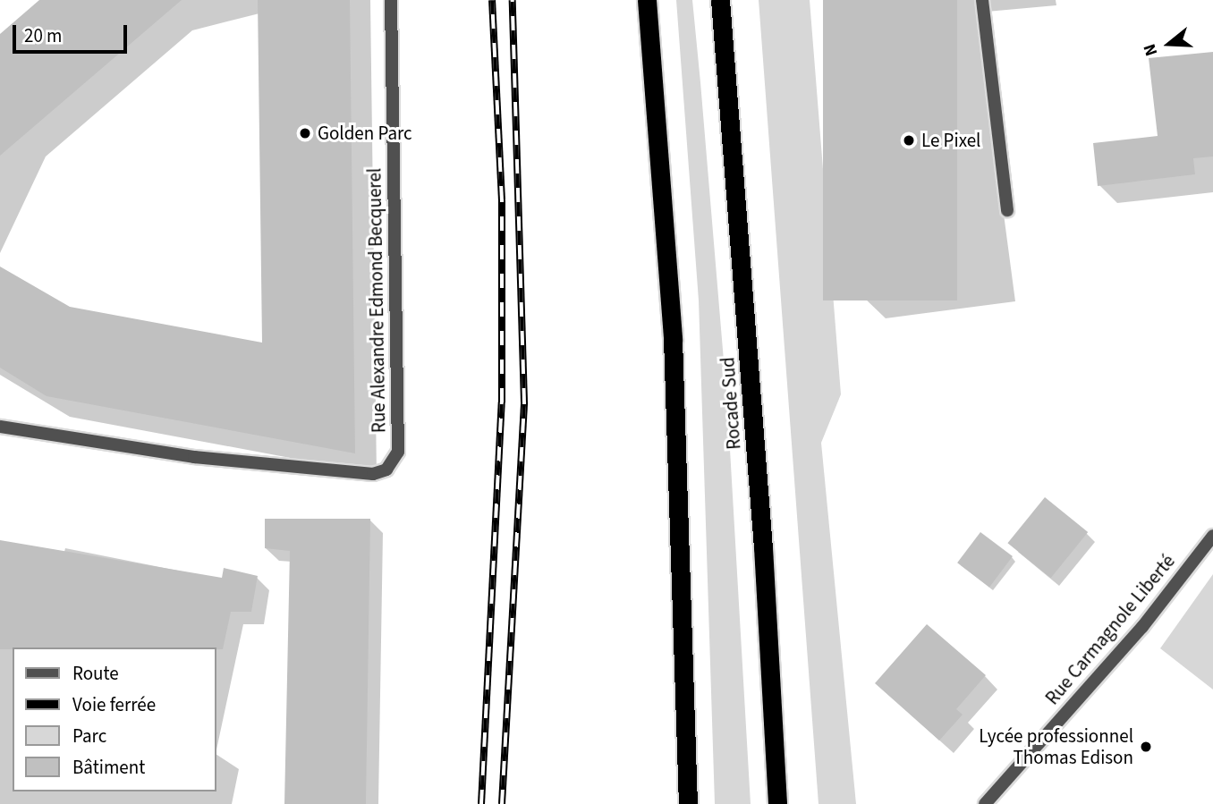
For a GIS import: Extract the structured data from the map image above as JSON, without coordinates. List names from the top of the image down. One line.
{"streets":{"highway":["Rocade Sud"],"street":["Rue Alexandre Edmond Becquerel","Rue Carmagnole Liberté"]},"places":["Golden Parc","Le Pixel","Lycée professionnel Thomas Edison"],"legend":["Route","Voie ferrée","Parc","Bâtiment"],"scale_bar":"20 m","north":"left"}
